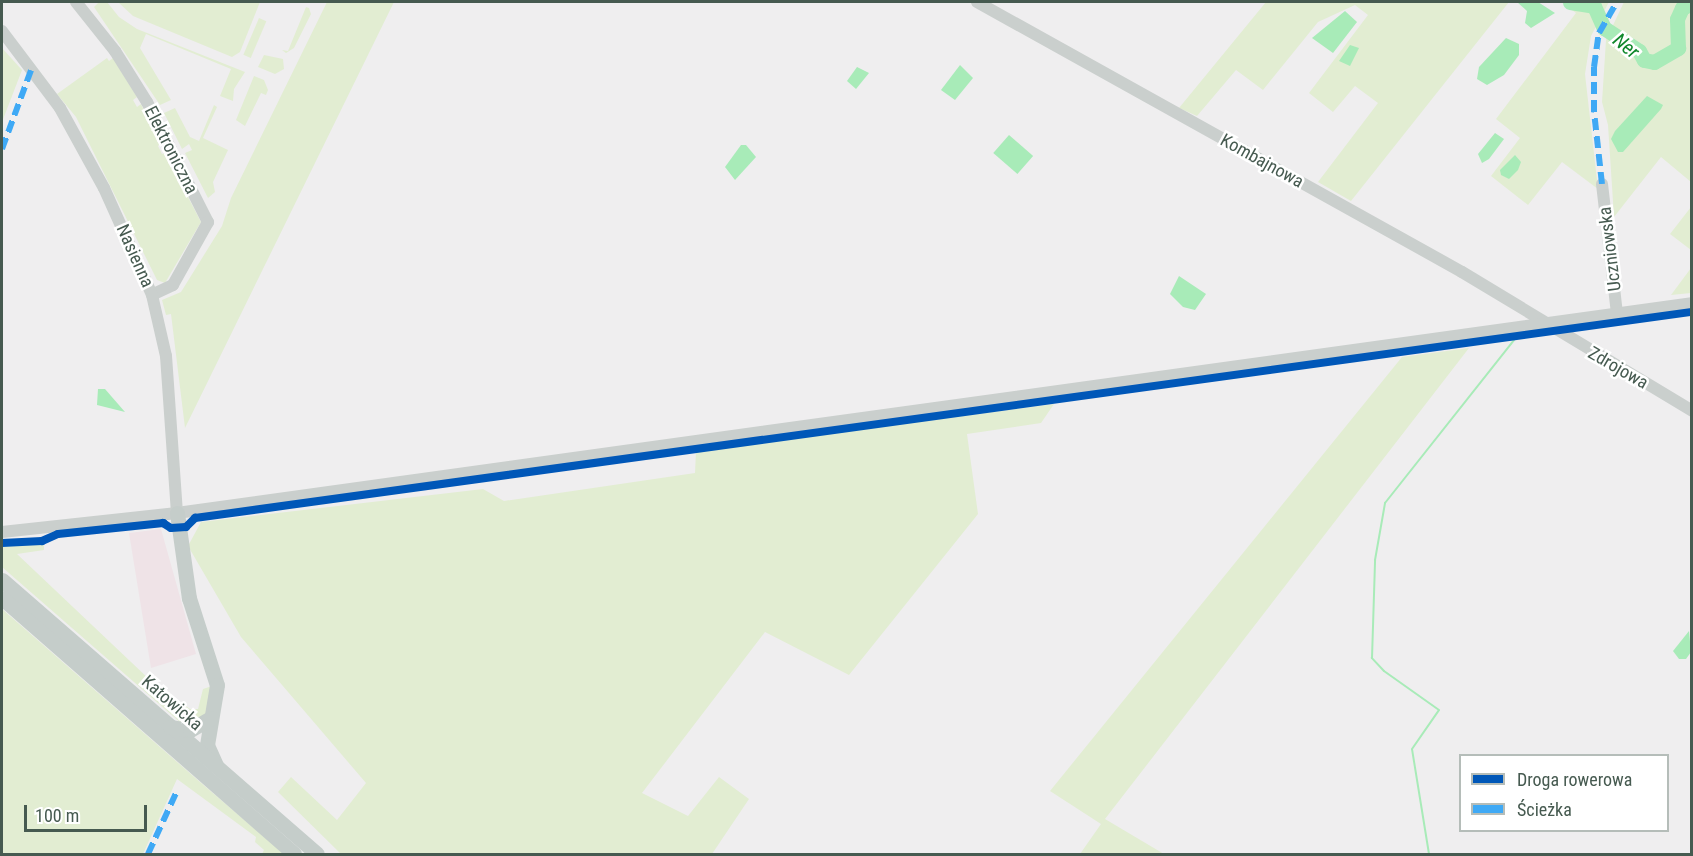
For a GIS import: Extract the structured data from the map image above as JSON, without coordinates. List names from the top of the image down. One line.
{"streets":{"main road":["Katowicka"],"street":["Elektroniczna","Kombajnowa","Uczniowska","Nasienna","Zdrojowa"]},"crossings":[["Elektroniczna","Nasienna"],["Kombajnowa","Zdrojowa"]],"water":["Ner"],"legend":["Droga rowerowa","Ścieżka"],"scale_bar":"100 m"}
